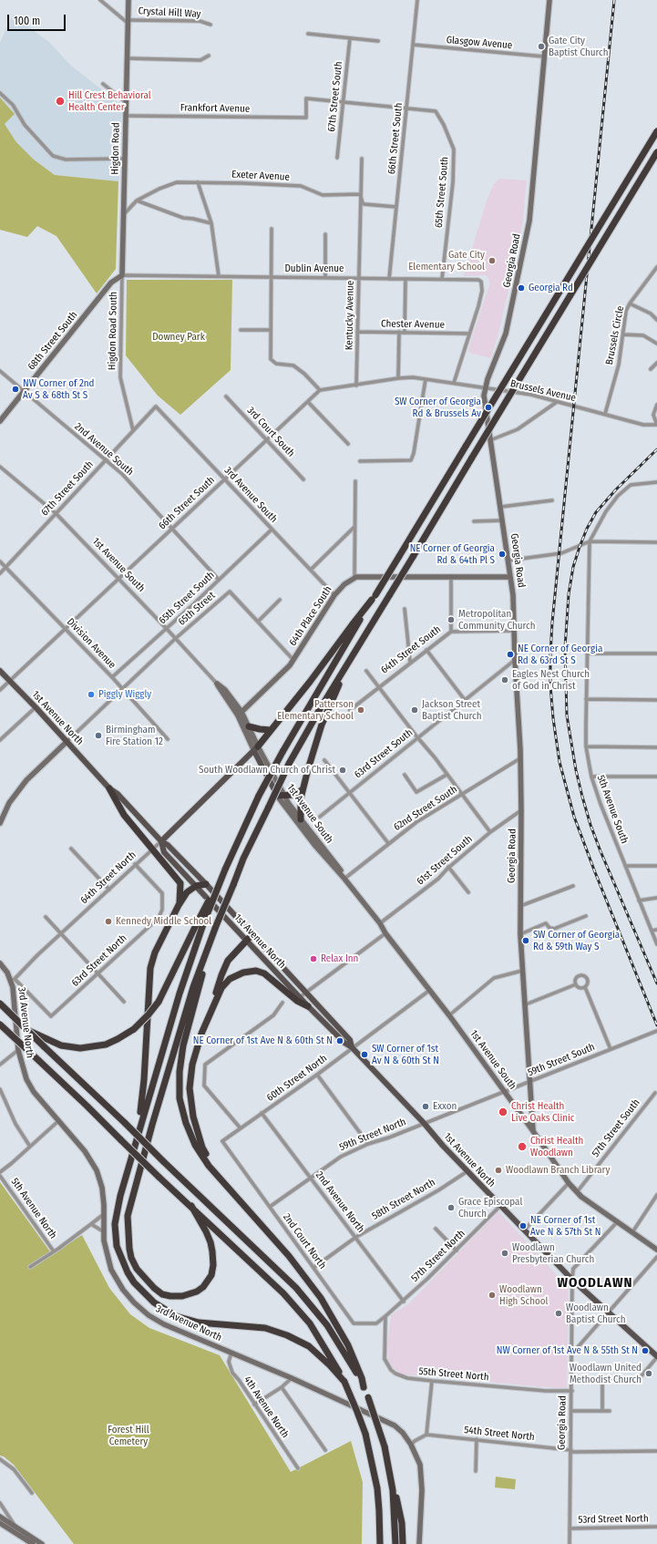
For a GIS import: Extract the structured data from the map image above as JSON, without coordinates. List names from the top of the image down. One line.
{"streets":{"main road":["1st Avenue South","1st Avenue North","64th Street North"],"street":["Crystal Hill Way","Glasgow Avenue","67th Street South","Frankfort Avenue","66th Street South","Higdon Road","Exeter Avenue","65th Street South","Georgia Road","Dublin Avenue","Kentucky Avenue","Chester Avenue","Higdon Road South","Brussels Circle","68th Street South","Brussels Avenue","3rd Court South","2nd Avenue South","3rd Avenue South","65th Street","64th Place South","Division Avenue","64th Street South","63rd Street South","62nd Street South","5th Avenue South","61st Street South","63rd Street North","3rd Avenue North","59th Street South","60th Street North","57th Street South","59th Street North","58th Street North","2nd Avenue North","5th Avenue North","2nd Court North","57th Street North","55th Street North","4th Avenue North","54th Street North","53rd Street North"]},"crossings":[["Crystal Hill Way","Higdon Road"],["Glasgow Avenue","66th Street South"],["Glasgow Avenue","Georgia Road"],["67th Street South","Frankfort Avenue"],["67th Street South","Higdon Road South"],["67th Street South","2nd Avenue South"],["67th Street South","3rd Avenue South"],["67th Street South","1st Avenue South"],["67th Street South","Division Avenue"],["Frankfort Avenue","Higdon Road"],["66th Street South","65th Street South"],["66th Street South","Dublin Avenue"],["66th Street South","3rd Court South"],["66th Street South","2nd Avenue South"],["66th Street South","3rd Avenue South"],["66th Street South","1st Avenue South"],["66th Street South","Division Avenue"],["66th Street South","1st Avenue North"],["Higdon Road","Exeter Avenue"],["Higdon Road","Dublin Avenue"],["Higdon Road","Higdon Road South"],["Higdon Road","68th Street South"],["Exeter Avenue","Kentucky Avenue"],["65th Street South","Dublin Avenue"],["65th Street South","2nd Avenue South"],["65th Street South","3rd Avenue South"],["65th Street South","1st Avenue South"],["65th Street South","Division Avenue"],["Georgia Road","Brussels Avenue"],["Georgia Road","1st Avenue South"],["Georgia Road","64th Street South"],["Georgia Road","1st Avenue North"],["Georgia Road","63rd Street South"],["Georgia Road","62nd Street South"],["Georgia Road","61st Street South"],["Georgia Road","59th Street South"],["Georgia Road","55th Street North"],["Georgia Road","54th Street North"],["Georgia Road","53rd Street North"],["Dublin Avenue","Kentucky Avenue"],["Dublin Avenue","Chester Avenue"],["Dublin Avenue","Higdon Road South"],["Dublin Avenue","68th Street South"],["Kentucky Avenue","Chester Avenue"],["Higdon Road South","68th Street South"],["Brussels Circle","Brussels Avenue"],["68th Street South","2nd Avenue South"],["3rd Avenue South","64th Place South"],["1st Avenue South","65th Street"],["1st Avenue South","64th Place South"],["1st Avenue South","62nd Street South"],["1st Avenue South","61st Street South"],["1st Avenue South","64th Street North"],["1st Avenue South","59th Street South"],["1st Avenue South","60th Street North"],["1st Avenue South","57th Street South"],["65th Street","Division Avenue"],["1st Avenue North","64th Street North"],["1st Avenue North","60th Street North"],["1st Avenue North","59th Street North"],["1st Avenue North","58th Street North"],["1st Avenue North","57th Street North"],["64th Street North","63rd Street North"],["64th Street North","3rd Avenue North"],["63rd Street North","3rd Avenue North"],["3rd Avenue North","4th Avenue North"],["59th Street South","59th Street North"],["60th Street North","2nd Avenue North"],["60th Street North","2nd Court North"],["59th Street North","2nd Avenue North"],["59th Street North","2nd Court North"],["58th Street North","2nd Avenue North"],["58th Street North","2nd Court North"],["2nd Avenue North","57th Street North"],["2nd Court North","57th Street North"],["2nd Court North","55th Street North"],["57th Street North","55th Street North"]],"districts":["WOODLAWN"],"parks":["Downey Park","Forest Hill Cemetery"],"places":["Gate City Baptist Church","Hill Crest Behavioral Health Center","Gate City Elementary School","Georgia Rd","NW Corner of 2nd Av S & 68th St S","SW Corner of Georgia Rd & Brussels Av","NE Corner of Georgia Rd & 64th Pl S","Metropolitan Community Church","NE Corner of Georgia Rd & 63rd St S","Eagles Nest Church of God in Christ","Piggly Wiggly","Patterson Elementary School","Jackson Street Baptist Church","Birmingham Fire Station 12","South Woodlawn Church of Christ","Kennedy Middle School","SW Corner of Georgia Rd & 59th Way S","Relax Inn","NE Corner of 1st Ave N & 60th St N","SW Corner of 1st Av N & 60th St N","Exxon","Christ Health Live Oaks Clinic","Christ Health Woodlawn","Woodlawn Branch Library","Grace Episcopal Church","NE Corner of 1st Ave N & 57th St N","Woodlawn Presbyterian Church","Woodlawn High School","Woodlawn Baptist Church","NW Corner of 1st Ave N & 55th St N","Woodlawn United Methodist Church"],"scale_bar":"100 m"}
